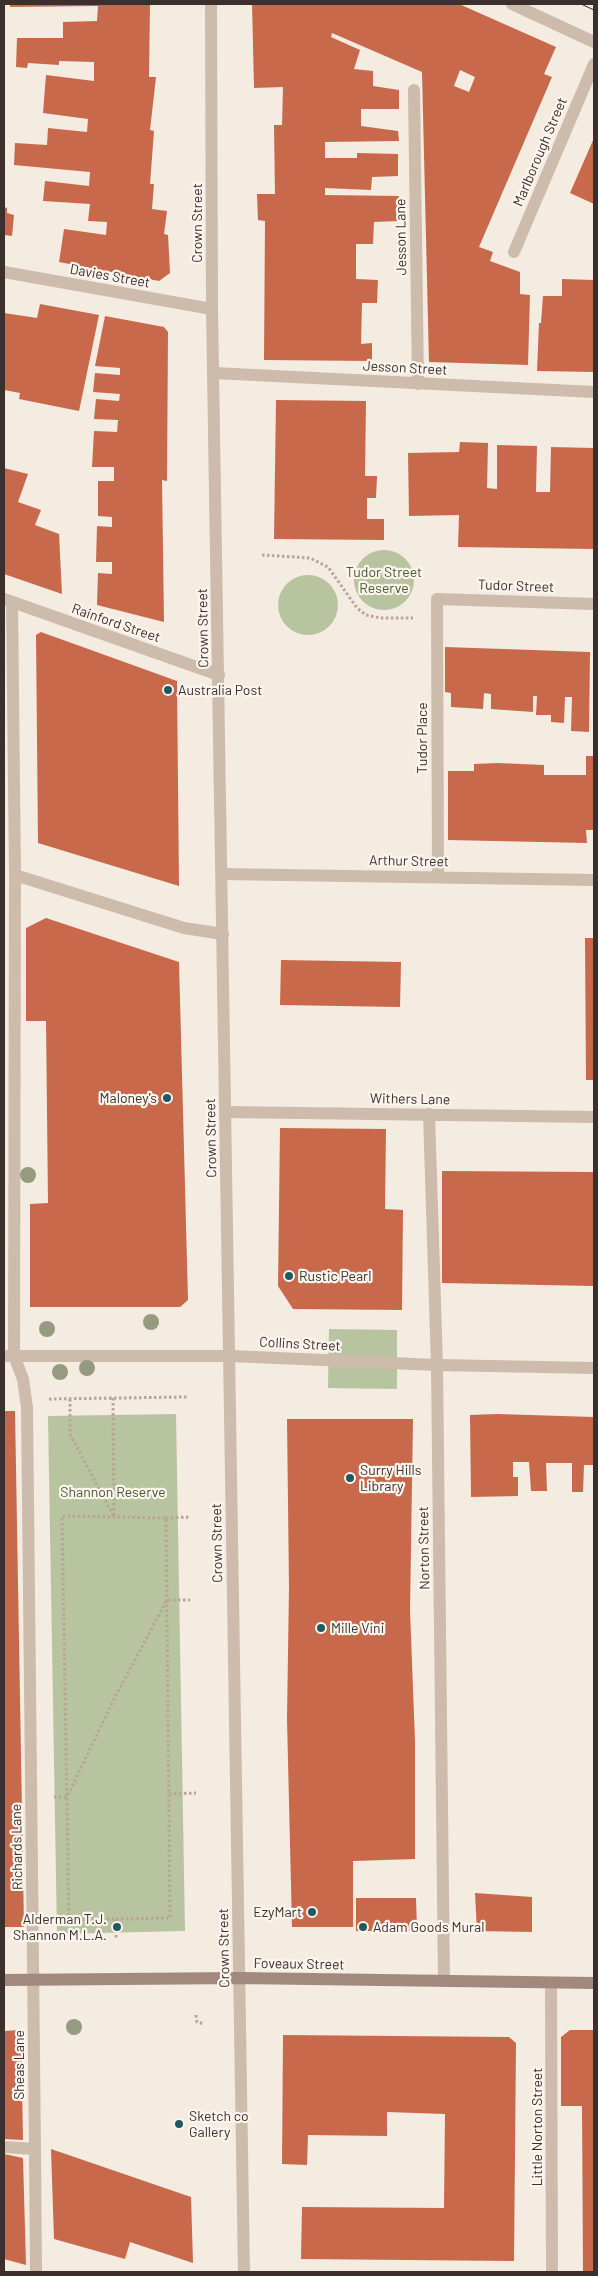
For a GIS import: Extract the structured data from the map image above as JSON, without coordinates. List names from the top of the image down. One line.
{"streets":{"main road":["Foveaux Street"],"street":["Marlborough Street","Crown Street","Jesson Lane","Davies Street","Jesson Street","Tudor Street","Rainford Street","Tudor Place","Arthur Street","Withers Lane","Collins Street","Norton Street","Richards Lane","Sheas Lane","Little Norton Street"]},"crossings":[["Crown Street","Davies Street"],["Crown Street","Jesson Street"],["Crown Street","Rainford Street"],["Crown Street","Arthur Street"],["Crown Street","Withers Lane"],["Crown Street","Collins Street"],["Crown Street","Foveaux Street"],["Jesson Lane","Jesson Street"],["Tudor Street","Tudor Place"],["Tudor Place","Arthur Street"],["Withers Lane","Norton Street"],["Collins Street","Norton Street"],["Collins Street","Richards Lane"],["Norton Street","Foveaux Street"],["Richards Lane","Foveaux Street"],["Richards Lane","Sheas Lane"],["Foveaux Street","Sheas Lane"],["Foveaux Street","Little Norton Street"]],"parks":["Tudor Street Reserve","Shannon Reserve"],"places":["Australia Post","Maloney's","Rustic Pearl","Surry Hills Library","Mille Vini","EzyMart","Alderman T.J. Shannon M.L.A.","Adam Goods Mural","Sketch co Gallery"]}
